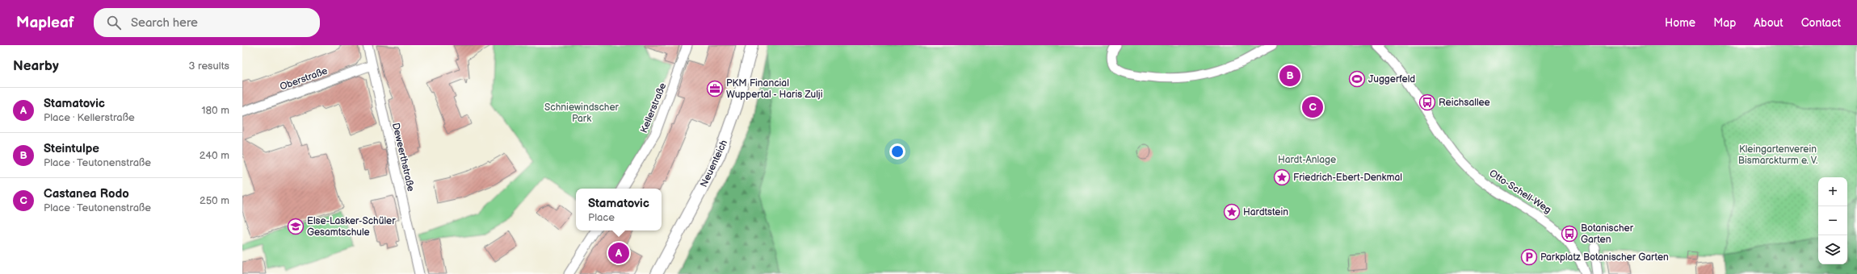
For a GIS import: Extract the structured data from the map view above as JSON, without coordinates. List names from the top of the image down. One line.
{"streets":{"street":["Oberstraße","Kellerstraße","Deweerthstraße","Neuenteich","Otto-Schell-Weg"]},"crossings":[["Oberstraße","Deweerthstraße"]],"parks":["Schniewindscher Park","Kleingartenverein Bismarckturm e. V.","Hardt-Anlage"],"places":{"sports":["Juggerfeld"],"office":["PKM Financial Wuppertal - Haris Zulji"],"bus stop":["Reichsallee","Botanischer Garten"],"place":["Friedrich-Ebert-Denkmal","Hardtstein"],"school or university":["Else-Lasker-Schüler Gesamtschule"],"parking":["Parkplatz Botanischer Garten"]},"page":{"header":"Mapleaf","search":"Search here","nav":["Home","Map","About","Contact"],"heading":["Nearby","3 results"],"pins":["B","C","A"],"list":[{"mark":"A","name":"Stamatovic","note":"Place · Kellerstraße","value":"180 m"},{"mark":"B","name":"Steintulpe","note":"Place · Teutonenstraße","value":"240 m"},{"mark":"C","name":"Castanea Rodo","note":"Place · Teutonenstraße","value":"250 m"}],"map_buttons":["+","−"],"popup":["Stamatovic","Place"]}}
